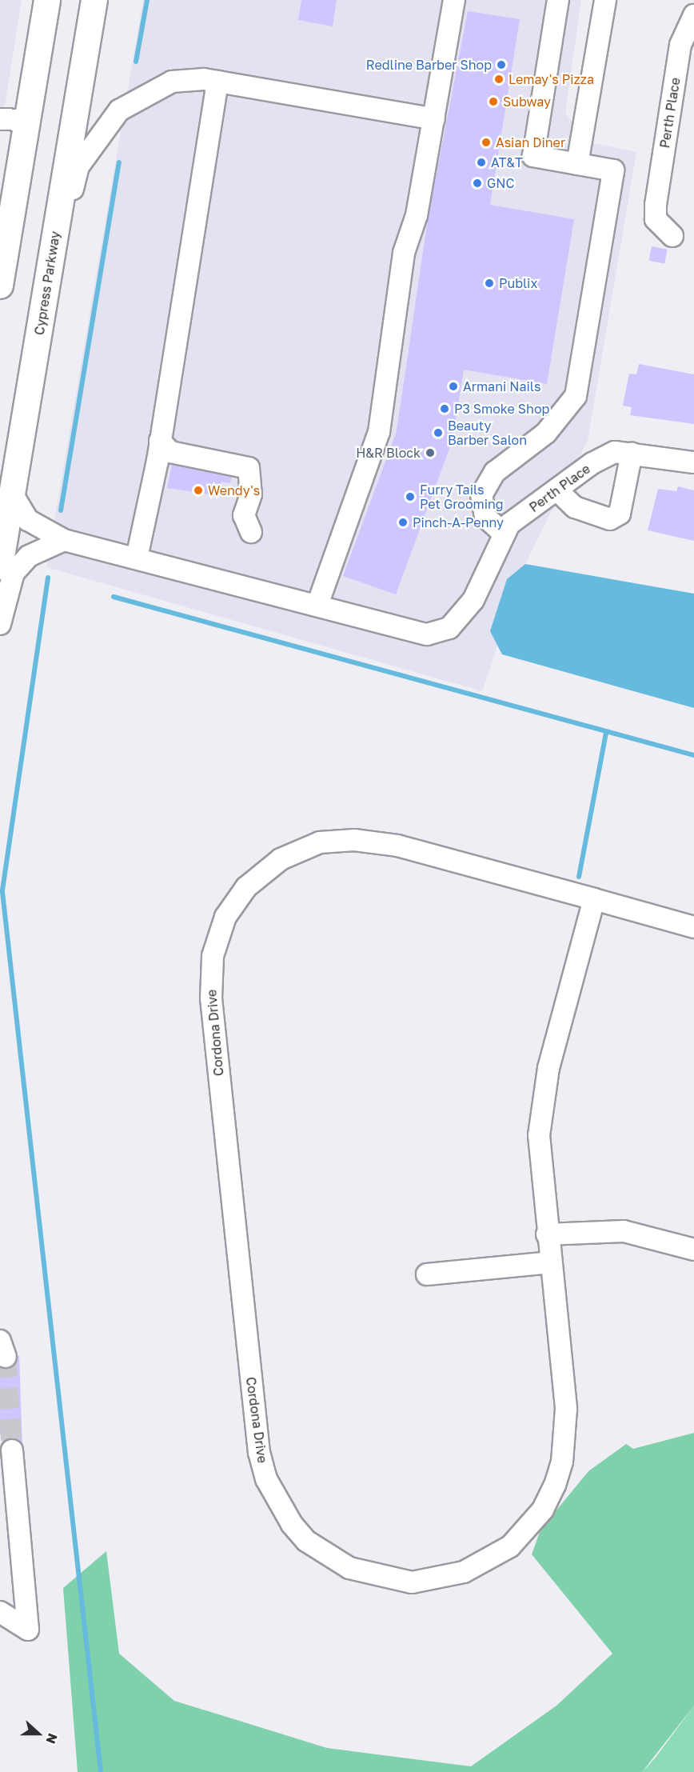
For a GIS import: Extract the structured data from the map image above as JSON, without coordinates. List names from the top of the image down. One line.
{"streets":{"main road":["Cypress Parkway"],"street":["Perth Place","Cordona Drive"]},"crossings":[["Perth Place","Cypress Parkway"]],"places":["Redline Barber Shop","Lemay's Pizza","Subway","Asian Diner","AT&T","GNC","Publix","Armani Nails","P3 Smoke Shop","Beauty Barber Salon","H&R Block","Wendy's","Furry Tails Pet Grooming","Pinch-A-Penny"],"north":"right"}
